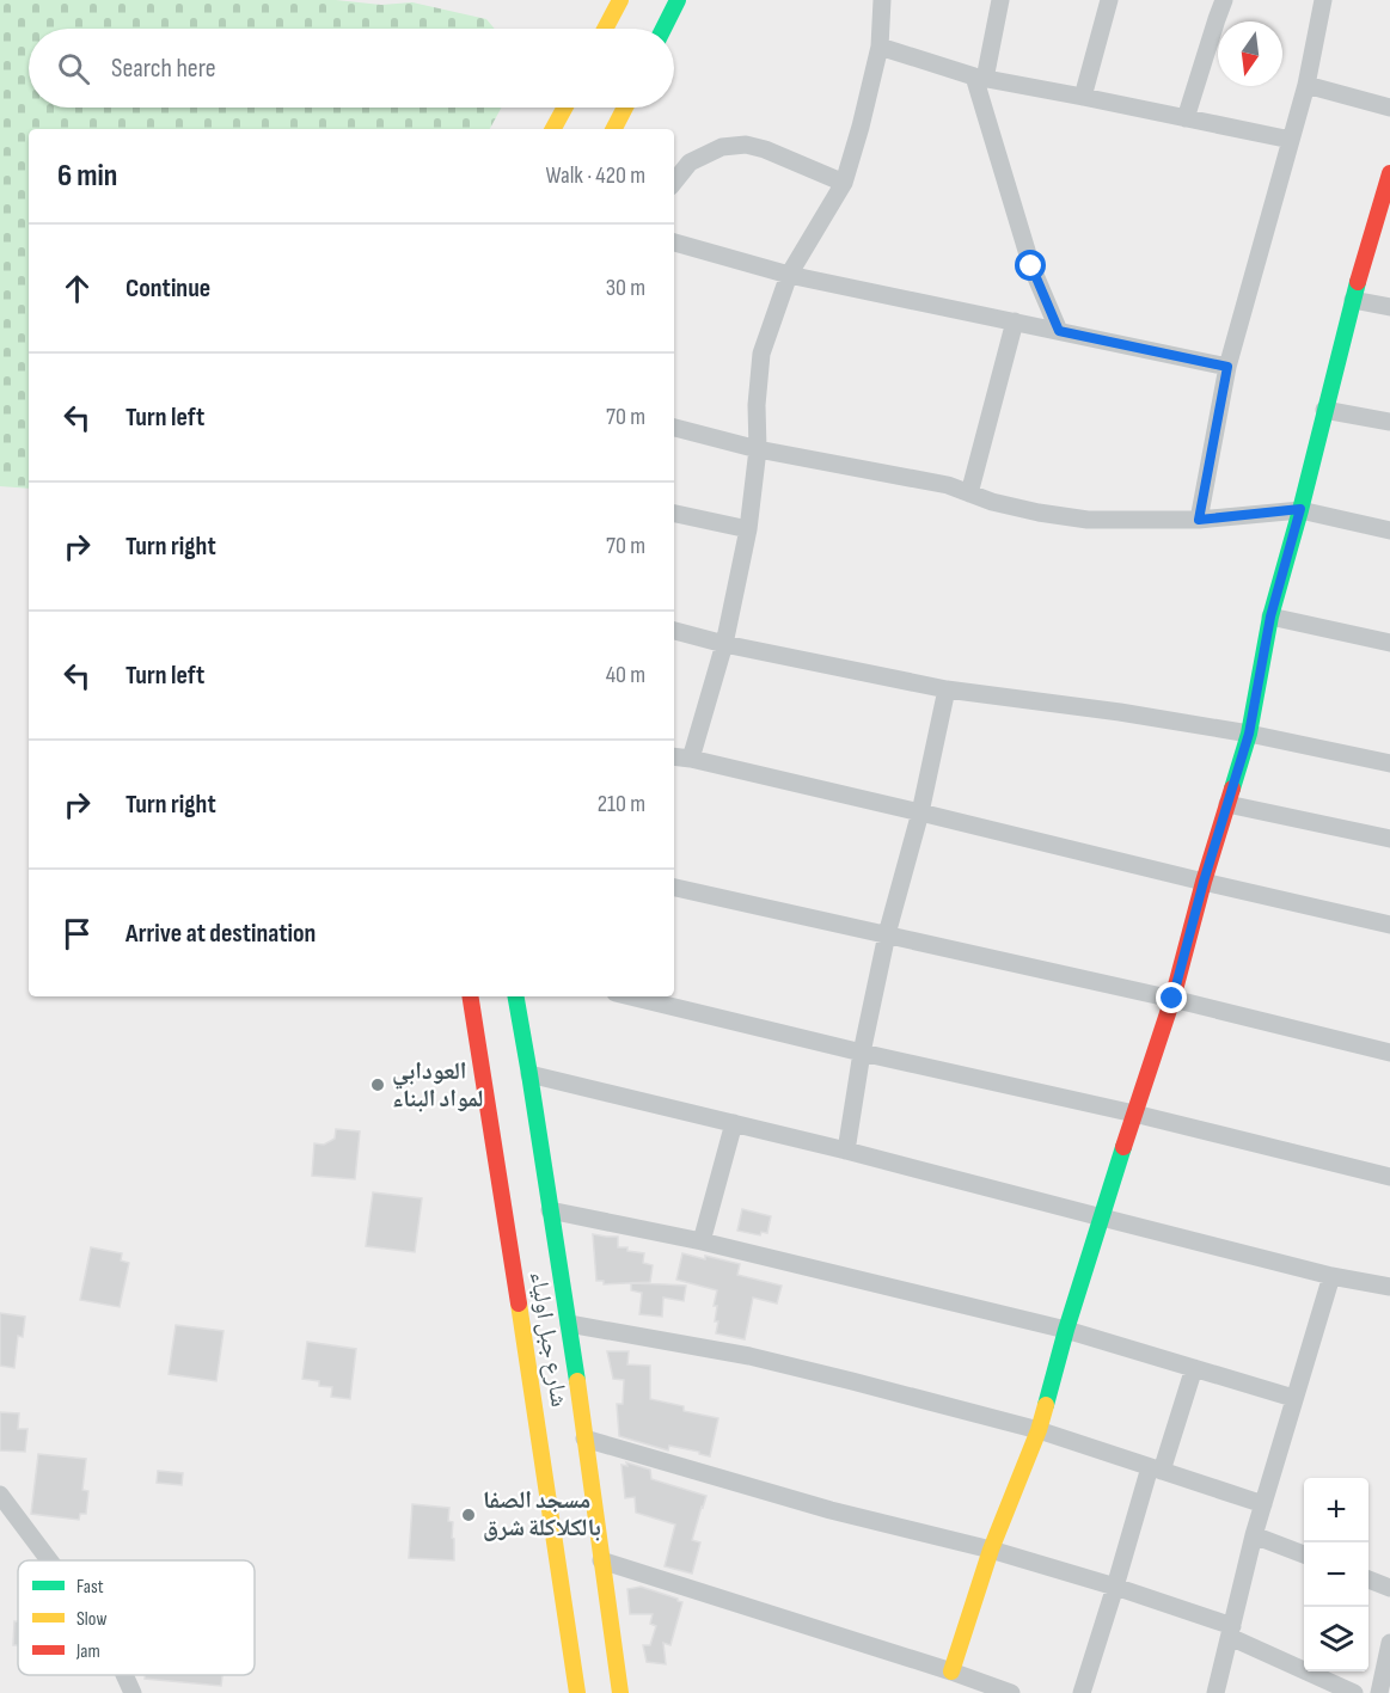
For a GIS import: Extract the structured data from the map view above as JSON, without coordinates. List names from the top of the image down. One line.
{"streets":{"main road":["شارع جبل اولياء"]},"places":["العودابي لمواد البناء","مسجد الصفا بالكلاكلة شرق"],"legend":["Fast","Slow","Jam"],"north":"bottom","page":{"search":"Search here","heading":["6 min","Walk · 420 m"],"list":[["Continue","30 m"],["Turn left","70 m"],["Turn right","70 m"],["Turn left","40 m"],["Turn right","210 m"],"Arrive at destination"],"map_buttons":["+","−"]}}
